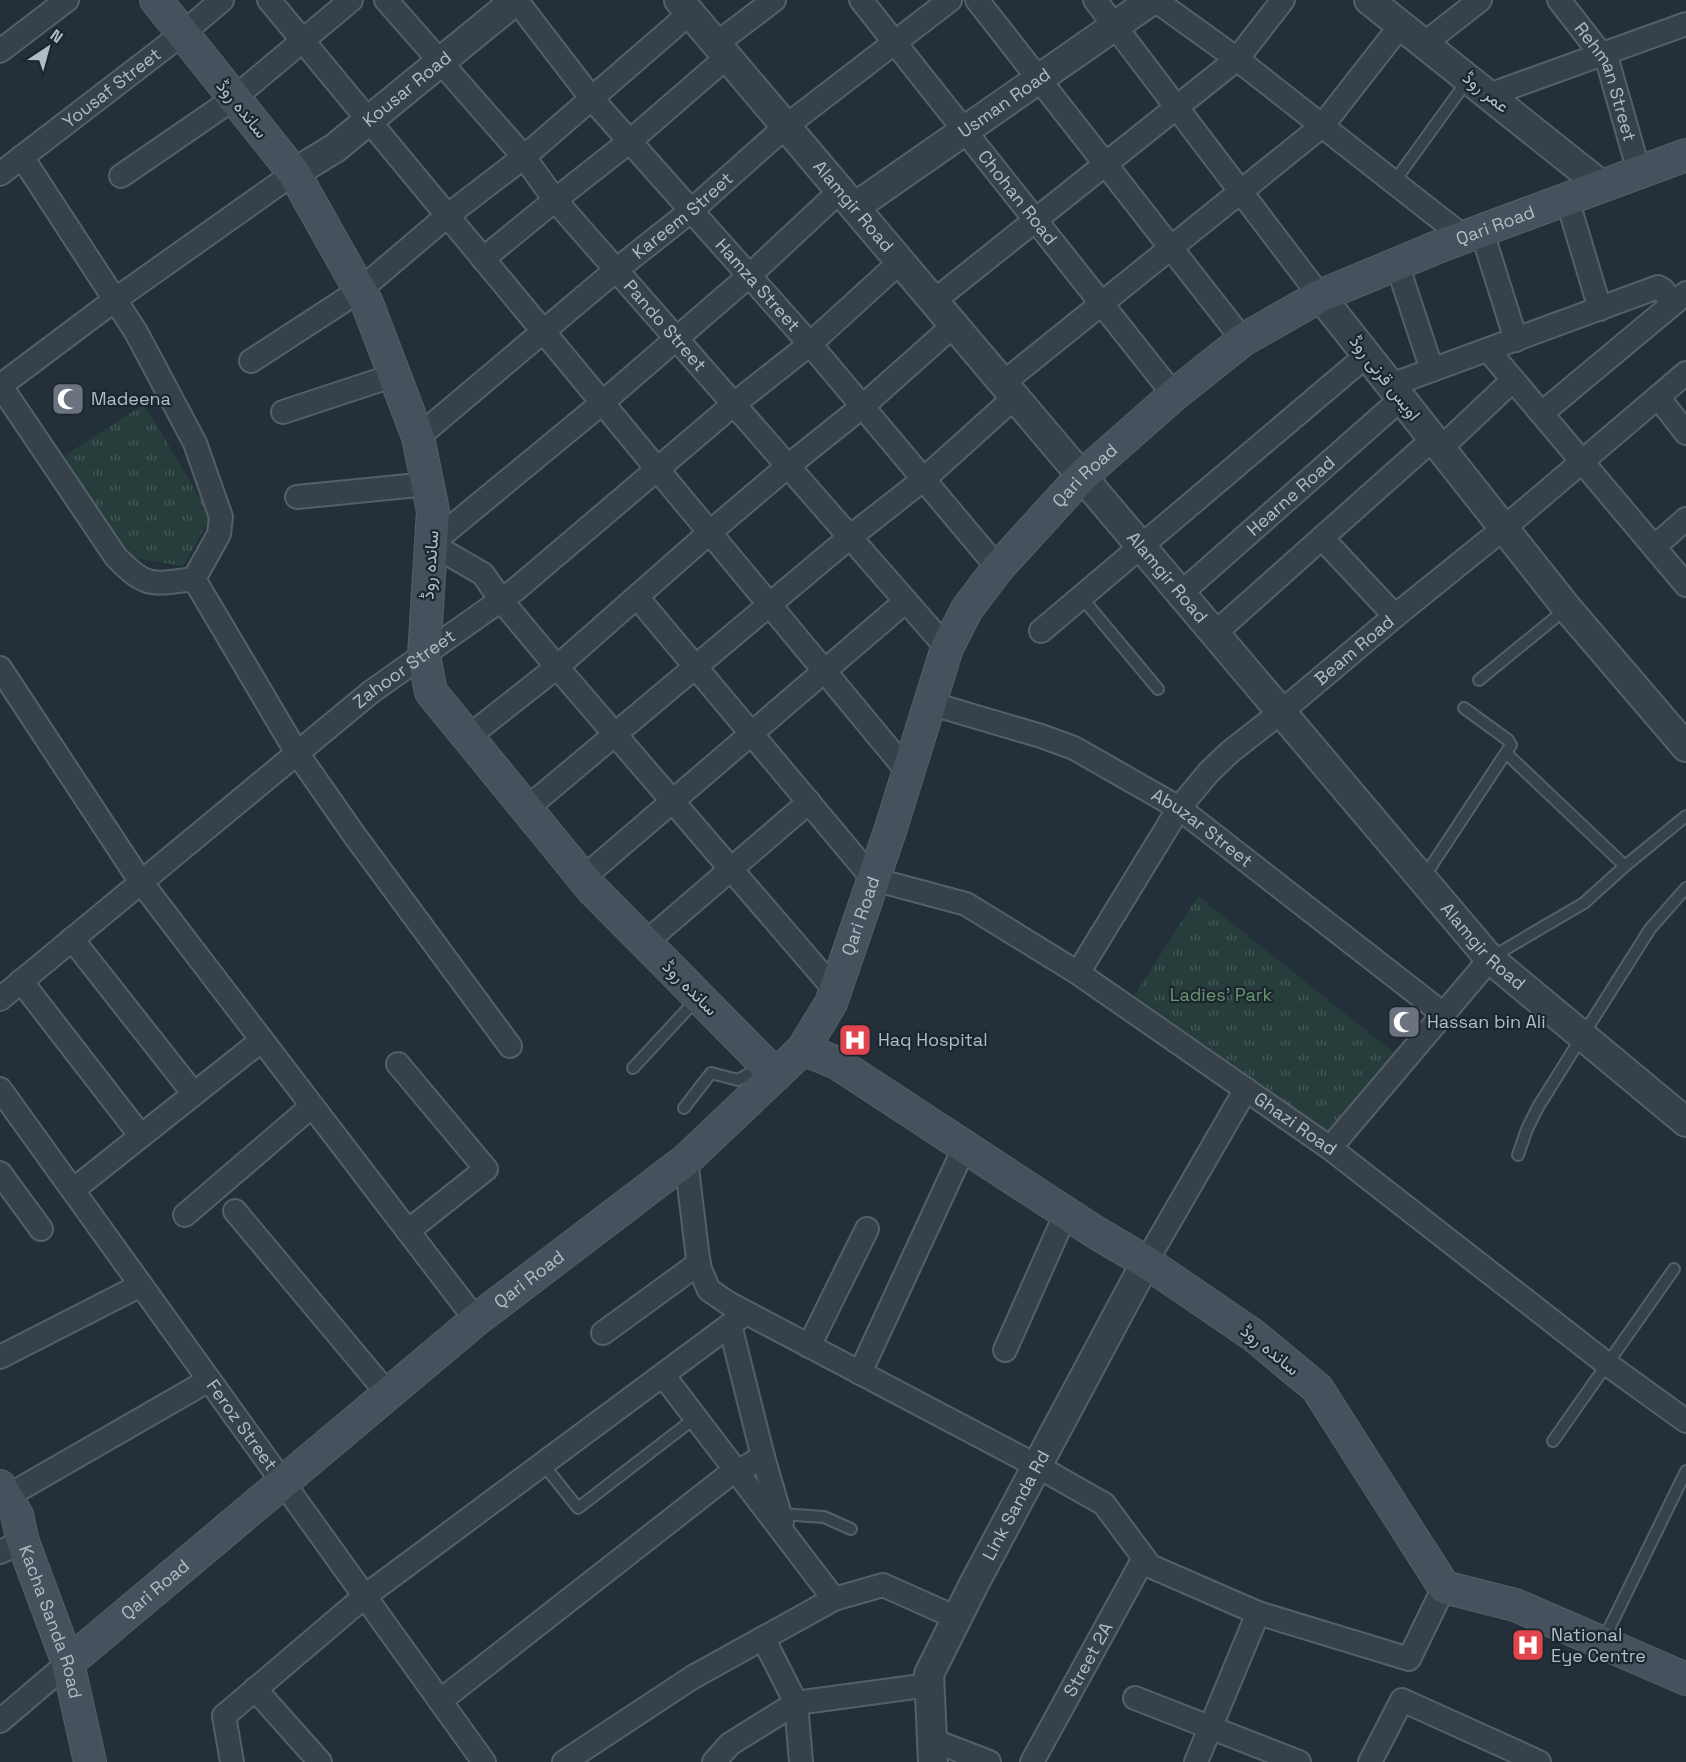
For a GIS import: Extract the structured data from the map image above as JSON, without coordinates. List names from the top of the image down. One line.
{"streets":{"main road":["ساندہ روڈ","Qari Road","Kacha Sanda Road"],"street":["Rehman Street","Yousaf Street","Kousar Road","عمر روڈ","Usman Road","Chohan Road","Alamgir Road","Kareem Street","Hamza Street","Pando Street","اویس قرنی روڈ","Hearne Road","Beam Road","Zahoor Street","Abuzar Street","Ghazi Road","Feroz Street","Link Sanda Rd","Street 2A"]},"crossings":[["Rehman Street","Qari Road"],["Yousaf Street","ساندہ روڈ"],["Kousar Road","ساندہ روڈ"],["Kousar Road","Hamza Street"],["Kousar Road","Pando Street"],["عمر روڈ","Qari Road"],["Usman Road","Chohan Road"],["Usman Road","Alamgir Road"],["Usman Road","اویس قرنی روڈ"],["ساندہ روڈ","Kareem Street"],["ساندہ روڈ","Qari Road"],["ساندہ روڈ","Zahoor Street"],["ساندہ روڈ","Link Sanda Rd"],["Chohan Road","Kareem Street"],["Chohan Road","Qari Road"],["Alamgir Road","Kareem Street"],["Alamgir Road","Qari Road"],["Alamgir Road","Hearne Road"],["Alamgir Road","Beam Road"],["Alamgir Road","Zahoor Street"],["Kareem Street","Hamza Street"],["Kareem Street","Pando Street"],["Qari Road","Hamza Street"],["Qari Road","Pando Street"],["Qari Road","اویس قرنی روڈ"],["Qari Road","Abuzar Street"],["Qari Road","Ghazi Road"],["Qari Road","Feroz Street"],["Qari Road","Kacha Sanda Road"],["Hamza Street","Zahoor Street"],["Pando Street","Zahoor Street"],["اویس قرنی روڈ","Hearne Road"],["اویس قرنی روڈ","Beam Road"],["Beam Road","Abuzar Street"],["Beam Road","Ghazi Road"]],"parks":["Ladies' Park"],"places":{"mosque":["Madeena","Hassan bin Ali"],"hospital":["Haq Hospital","National Eye Centre"]},"north":"top right"}
